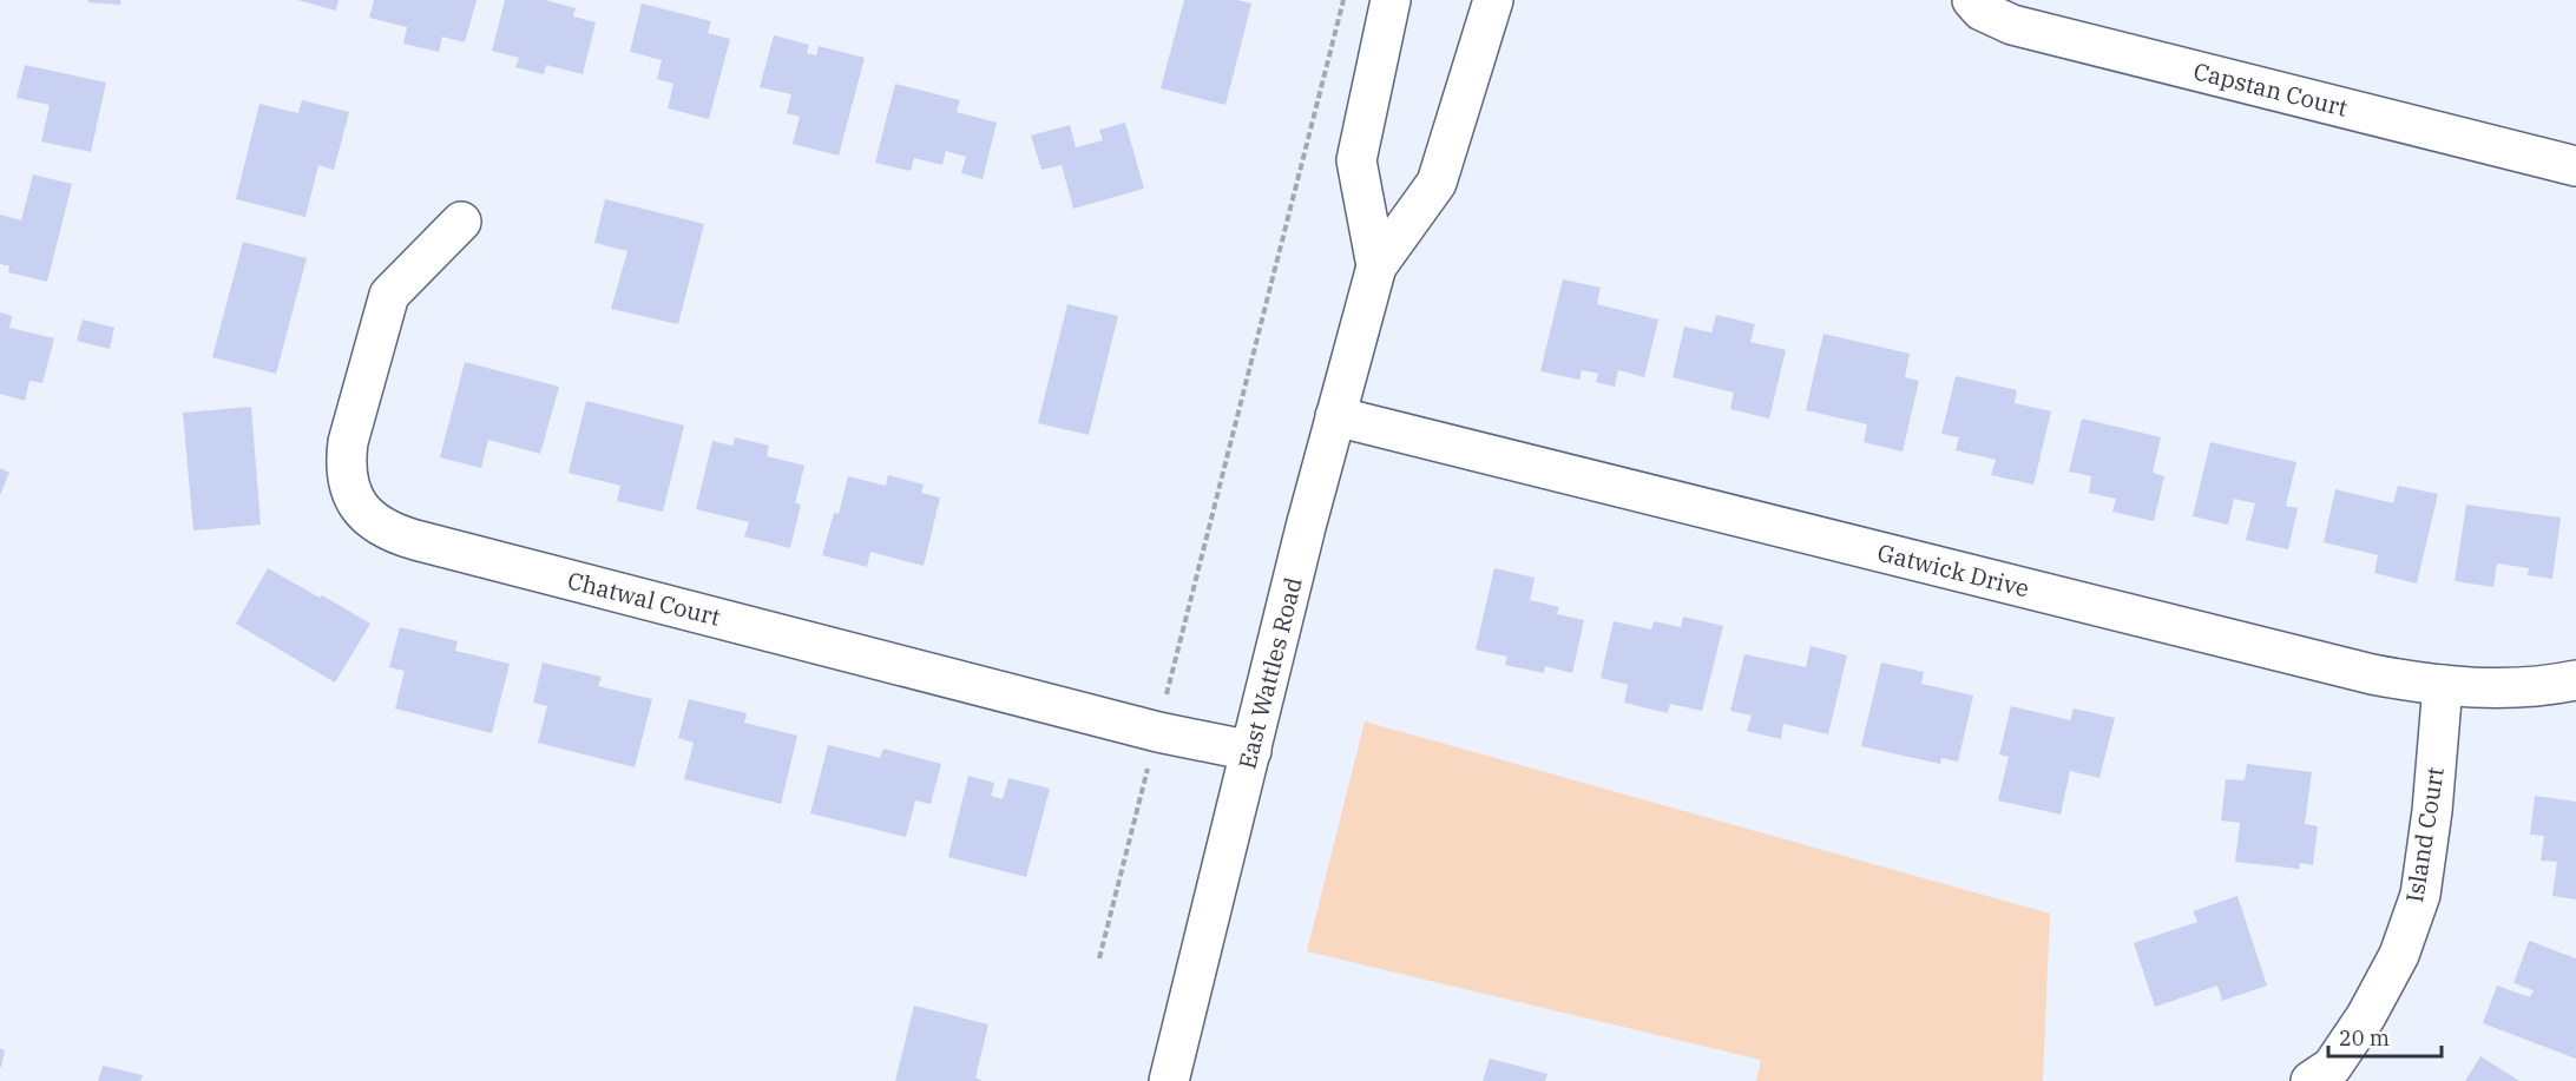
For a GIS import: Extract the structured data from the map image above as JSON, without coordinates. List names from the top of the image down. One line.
{"streets":{"street":["Capstan Court","Gatwick Drive","Chatwal Court","East Wattles Road","Island Court"]},"crossings":[["Gatwick Drive","East Wattles Road"],["Gatwick Drive","Island Court"],["Chatwal Court","East Wattles Road"]],"scale_bar":"20 m"}
